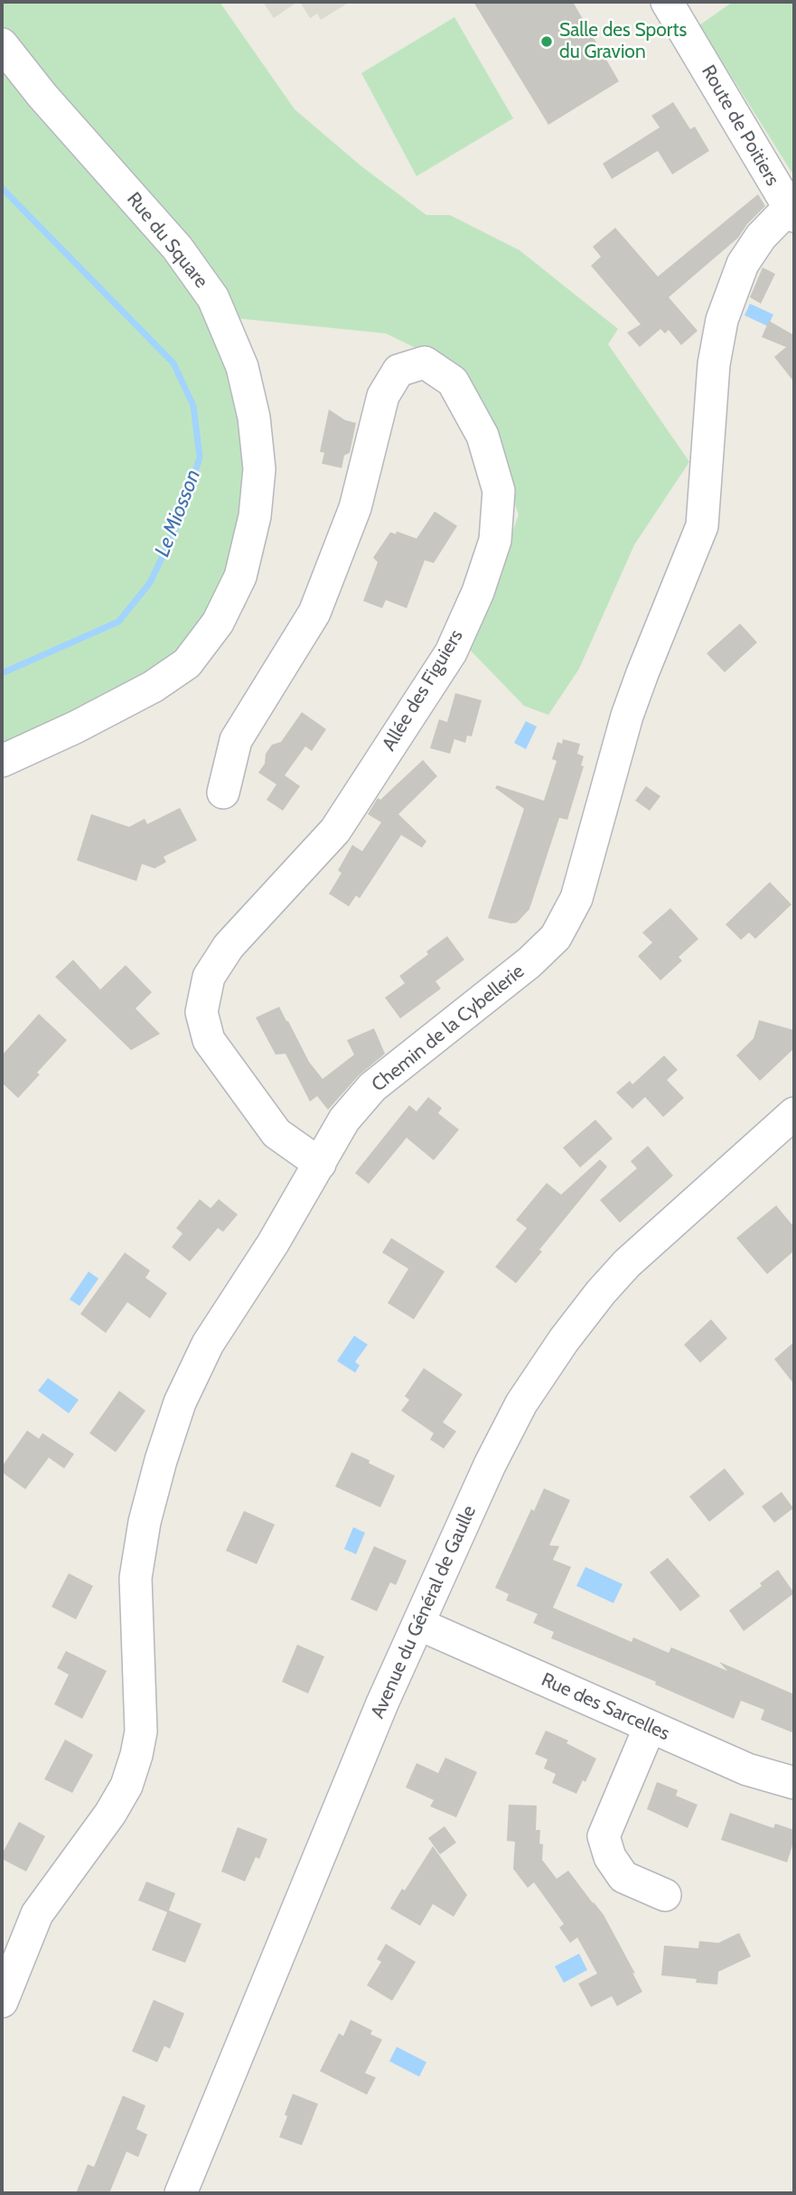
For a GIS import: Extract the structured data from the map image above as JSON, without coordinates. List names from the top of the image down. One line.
{"streets":{"street":["Route de Poitiers","Rue du Square","Allée des Figuiers","Chemin de la Cybellerie","Avenue du Général de Gaulle","Rue des Sarcelles"]},"crossings":[["Route de Poitiers","Chemin de la Cybellerie"],["Allée des Figuiers","Chemin de la Cybellerie"],["Avenue du Général de Gaulle","Rue des Sarcelles"]],"water":["Le Miosson"],"places":["Salle des Sports du Gravion"]}
